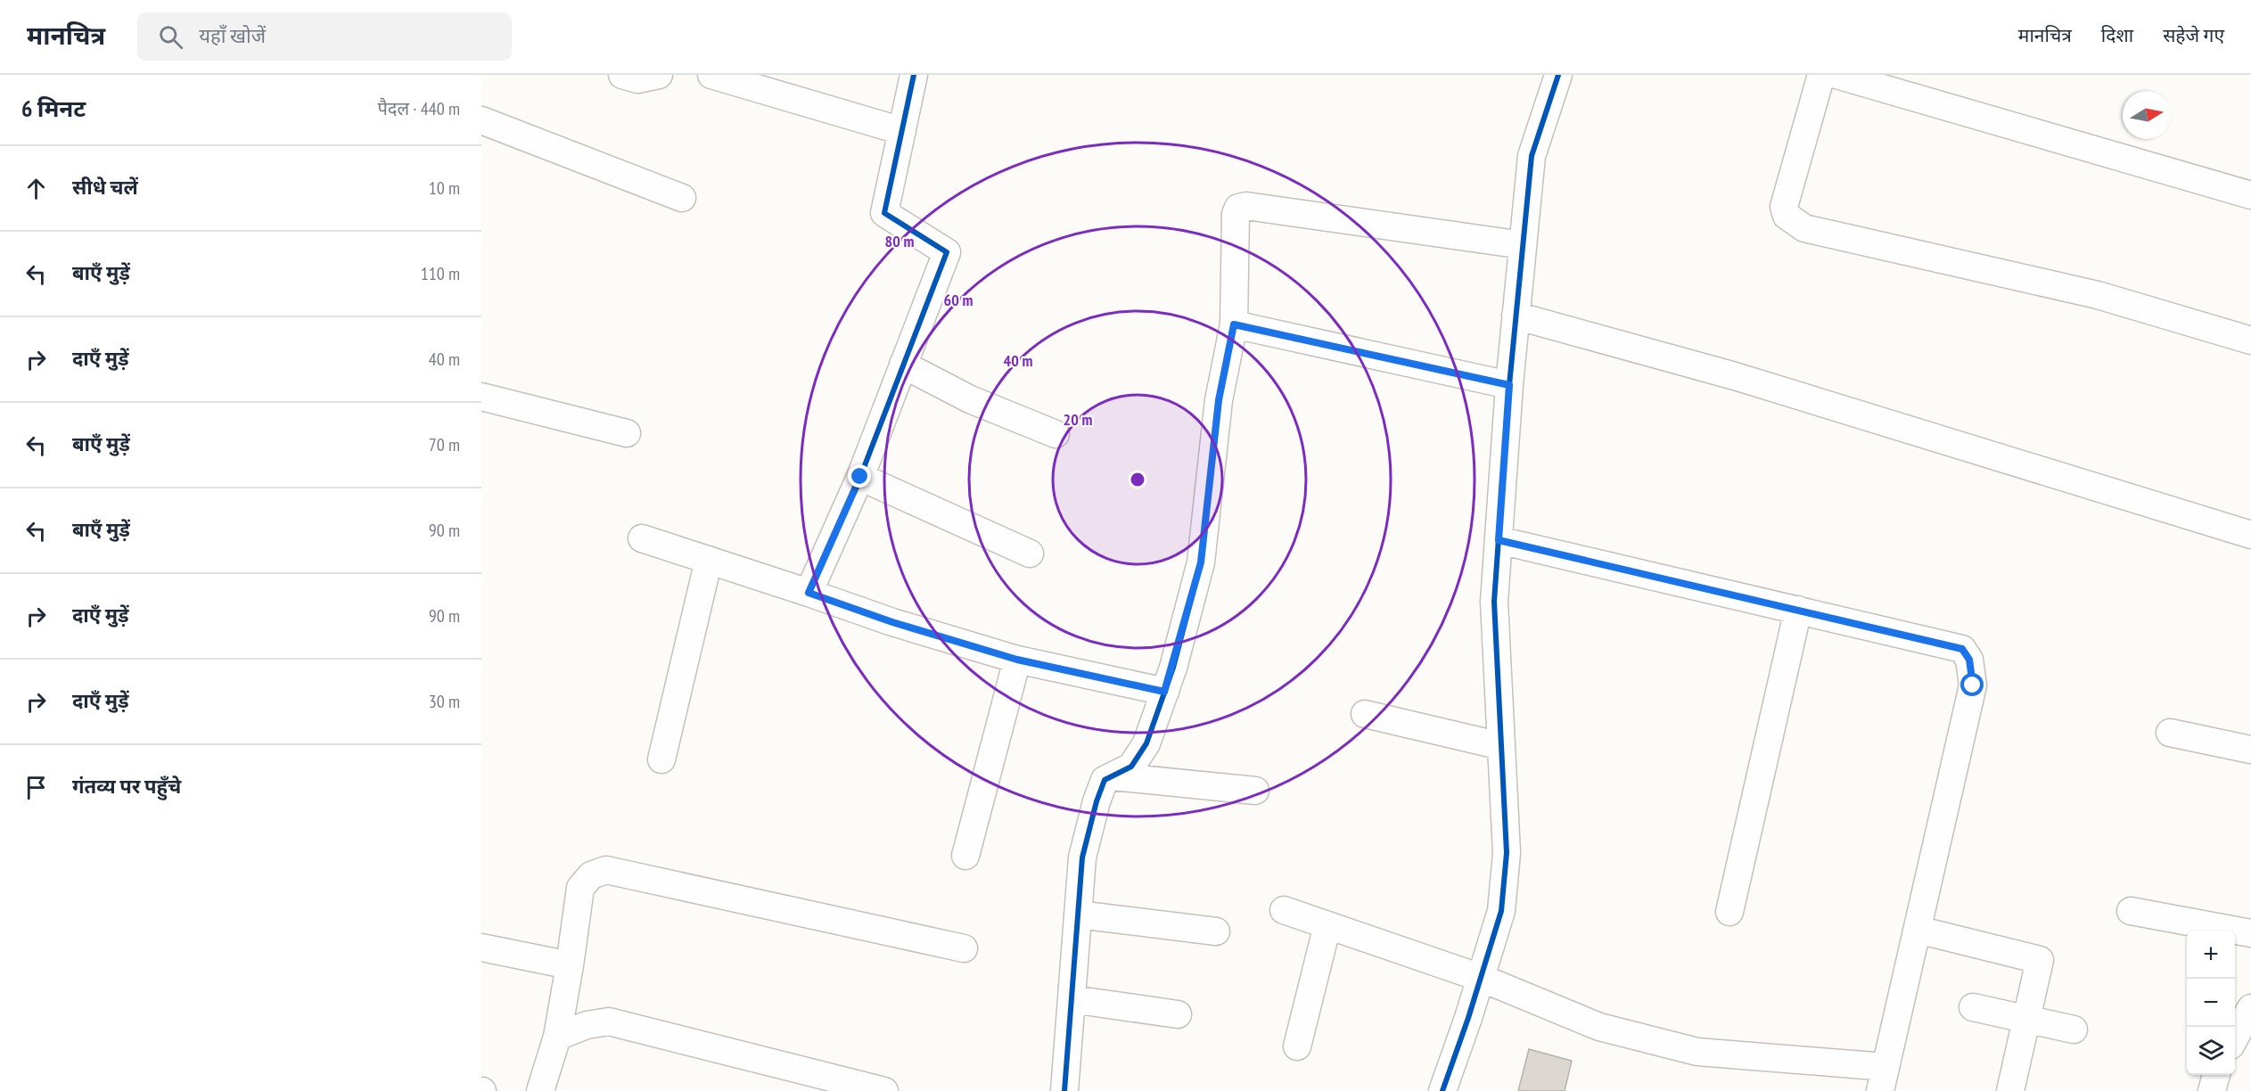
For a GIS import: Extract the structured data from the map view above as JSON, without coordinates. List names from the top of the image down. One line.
{"north":"right","page":{"header":"मानचित्र","search":"यहाँ खोजें","nav":["मानचित्र","दिशा","सहेजे गए"],"heading":["6 मिनट","पैदल · 440 m"],"list":[["सीधे चलें","10 m"],["बाएँ मुड़ें","110 m"],["दाएँ मुड़ें","40 m"],["बाएँ मुड़ें","70 m"],["बाएँ मुड़ें","90 m"],["दाएँ मुड़ें","90 m"],["दाएँ मुड़ें","30 m"],"गंतव्य पर पहुँचे"],"map_buttons":["+","−"]},"rings":["80 m","60 m","40 m","20 m"]}
